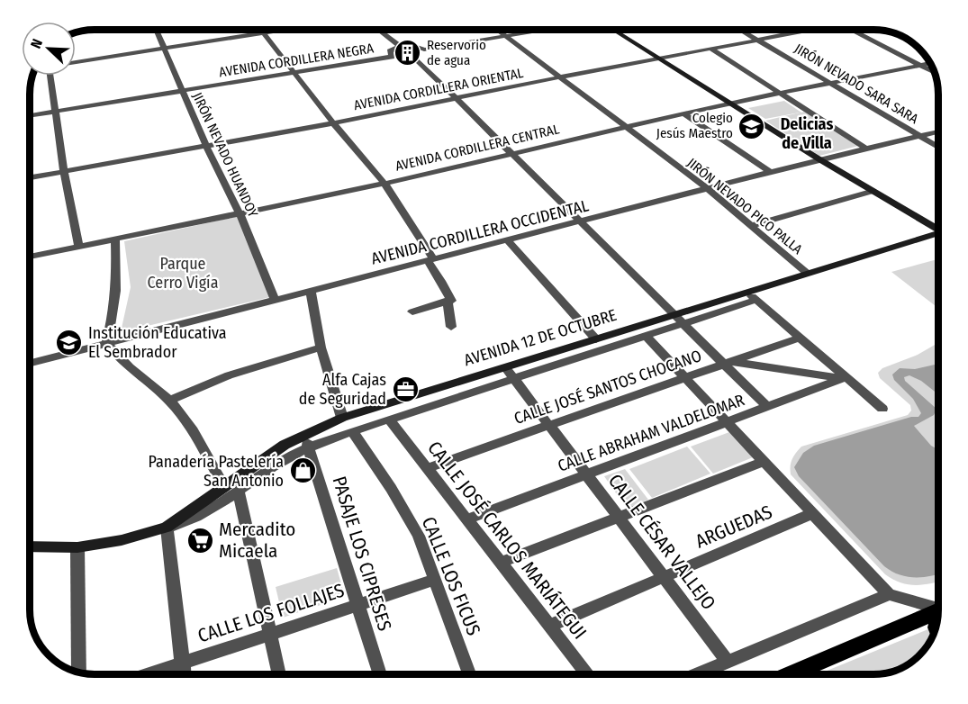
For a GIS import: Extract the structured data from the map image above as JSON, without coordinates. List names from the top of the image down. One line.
{"streets":{"street":["AVENIDA CORDILLERA NEGRA","JIRÓN NEVADO SARA SARA","AVENIDA CORDILLERA ORIENTAL","AVENIDA CORDILLERA CENTRAL","JIRÓN NEVADO HUANDOY","JIRÓN NEVADO PICO PALLA","AVENIDA CORDILLERA OCCIDENTAL","AVENIDA 12 DE OCTUBRE","CALLE JOSÉ SANTOS CHOCANO","CALLE ABRAHAM VALDELOMAR","ARGUEDAS","CALLE JOSÉ CARLOS MARIÁTEGUI","CALLE CÉSAR VALLEJO","PASAJE LOS CIPRESES","CALLE LOS FICUS","CALLE LOS FOLLAJES"]},"crossings":[["AVENIDA CORDILLERA NEGRA","JIRÓN NEVADO HUANDOY"],["JIRÓN NEVADO SARA SARA","AVENIDA CORDILLERA ORIENTAL"],["JIRÓN NEVADO SARA SARA","AVENIDA CORDILLERA CENTRAL"],["JIRÓN NEVADO SARA SARA","AVENIDA CORDILLERA OCCIDENTAL"],["AVENIDA CORDILLERA ORIENTAL","JIRÓN NEVADO HUANDOY"],["AVENIDA CORDILLERA ORIENTAL","JIRÓN NEVADO PICO PALLA"],["AVENIDA CORDILLERA CENTRAL","JIRÓN NEVADO HUANDOY"],["AVENIDA CORDILLERA CENTRAL","JIRÓN NEVADO PICO PALLA"],["JIRÓN NEVADO HUANDOY","AVENIDA CORDILLERA OCCIDENTAL"],["JIRÓN NEVADO PICO PALLA","AVENIDA CORDILLERA OCCIDENTAL"],["JIRÓN NEVADO PICO PALLA","AVENIDA 12 DE OCTUBRE"],["AVENIDA 12 DE OCTUBRE","CALLE JOSÉ CARLOS MARIÁTEGUI"],["AVENIDA 12 DE OCTUBRE","CALLE CÉSAR VALLEJO"],["AVENIDA 12 DE OCTUBRE","PASAJE LOS CIPRESES"],["AVENIDA 12 DE OCTUBRE","CALLE LOS FICUS"],["CALLE JOSÉ SANTOS CHOCANO","CALLE JOSÉ CARLOS MARIÁTEGUI"],["CALLE JOSÉ SANTOS CHOCANO","CALLE CÉSAR VALLEJO"],["CALLE ABRAHAM VALDELOMAR","CALLE JOSÉ CARLOS MARIÁTEGUI"],["CALLE ABRAHAM VALDELOMAR","CALLE CÉSAR VALLEJO"],["ARGUEDAS","CALLE JOSÉ CARLOS MARIÁTEGUI"],["ARGUEDAS","CALLE CÉSAR VALLEJO"],["PASAJE LOS CIPRESES","CALLE LOS FOLLAJES"],["CALLE LOS FICUS","CALLE LOS FOLLAJES"]],"districts":["Delicias de Villa"],"parks":["Parque Cerro Vigía"],"places":{"building":["Reservorio de agua"],"school or university":["Colegio Jesús Maestro","Institución Educativa El Sembrador"],"office":["Alfa Cajas de Seguridad"],"shop":["Panadería Pastelería San Antonio"],"supermarket":["Mercadito Micaela"]},"north":"top left"}
